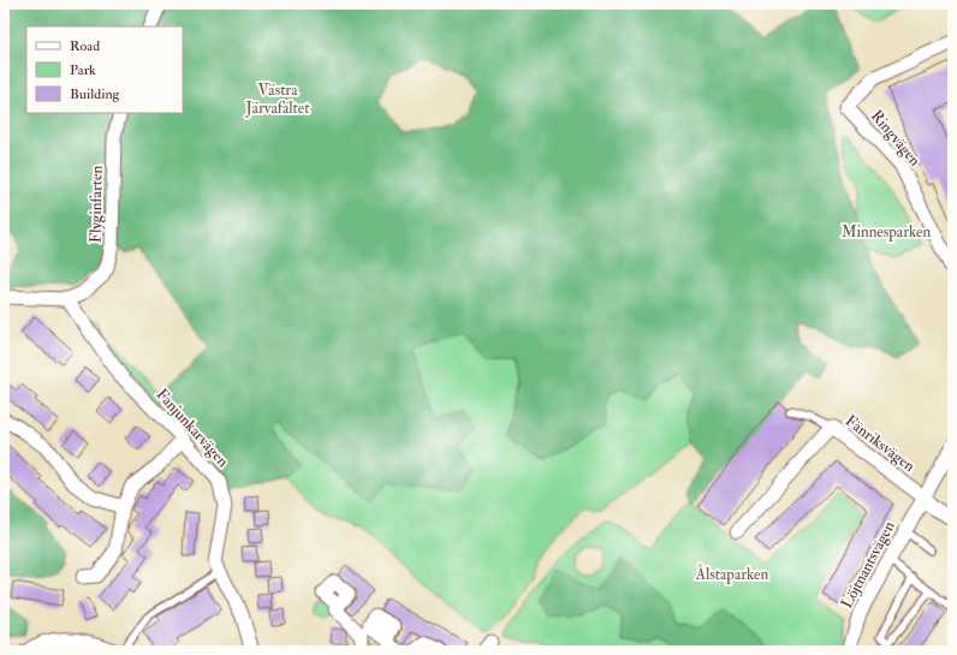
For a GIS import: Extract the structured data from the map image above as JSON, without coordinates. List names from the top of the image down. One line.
{"streets":{"street":["Ringvägen","Flyginfarten","Fanjunkarvägen","Fänriksvägen","Löjtnantsvägen"]},"crossings":[["Flyginfarten","Fanjunkarvägen"],["Fänriksvägen","Löjtnantsvägen"]],"parks":["Västra Järvafältet","Minnesparken","Ålstaparken"],"legend":["Road","Park","Building"]}
